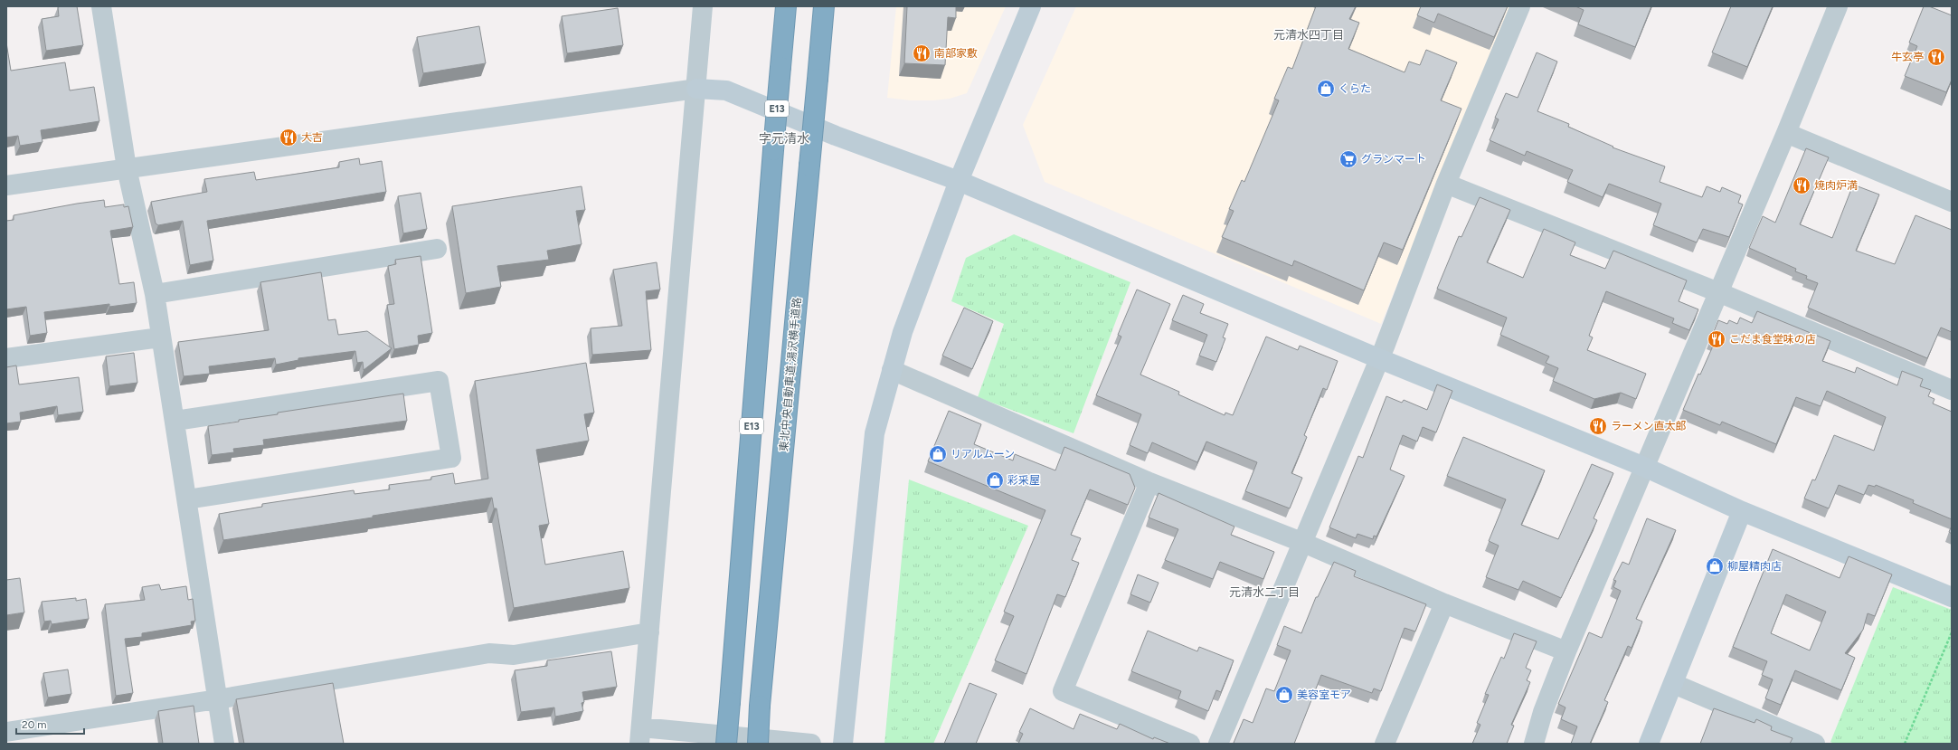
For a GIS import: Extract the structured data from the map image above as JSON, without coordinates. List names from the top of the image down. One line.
{"streets":{"highway":["E13","東北中央自動車道;湯沢横手道路"]},"districts":["元清水四丁目","字元清水","元清水二丁目"],"places":{"restaurant":["南部家敷","牛玄亭","大吉","焼肉炉満","こだま食堂味の店","ラーメン直太郎"],"shop":["くらた","リアルムーン","彩采屋","柳屋精肉店","美容室モア"],"supermarket":["グランマート"]},"scale_bar":"20 m"}
